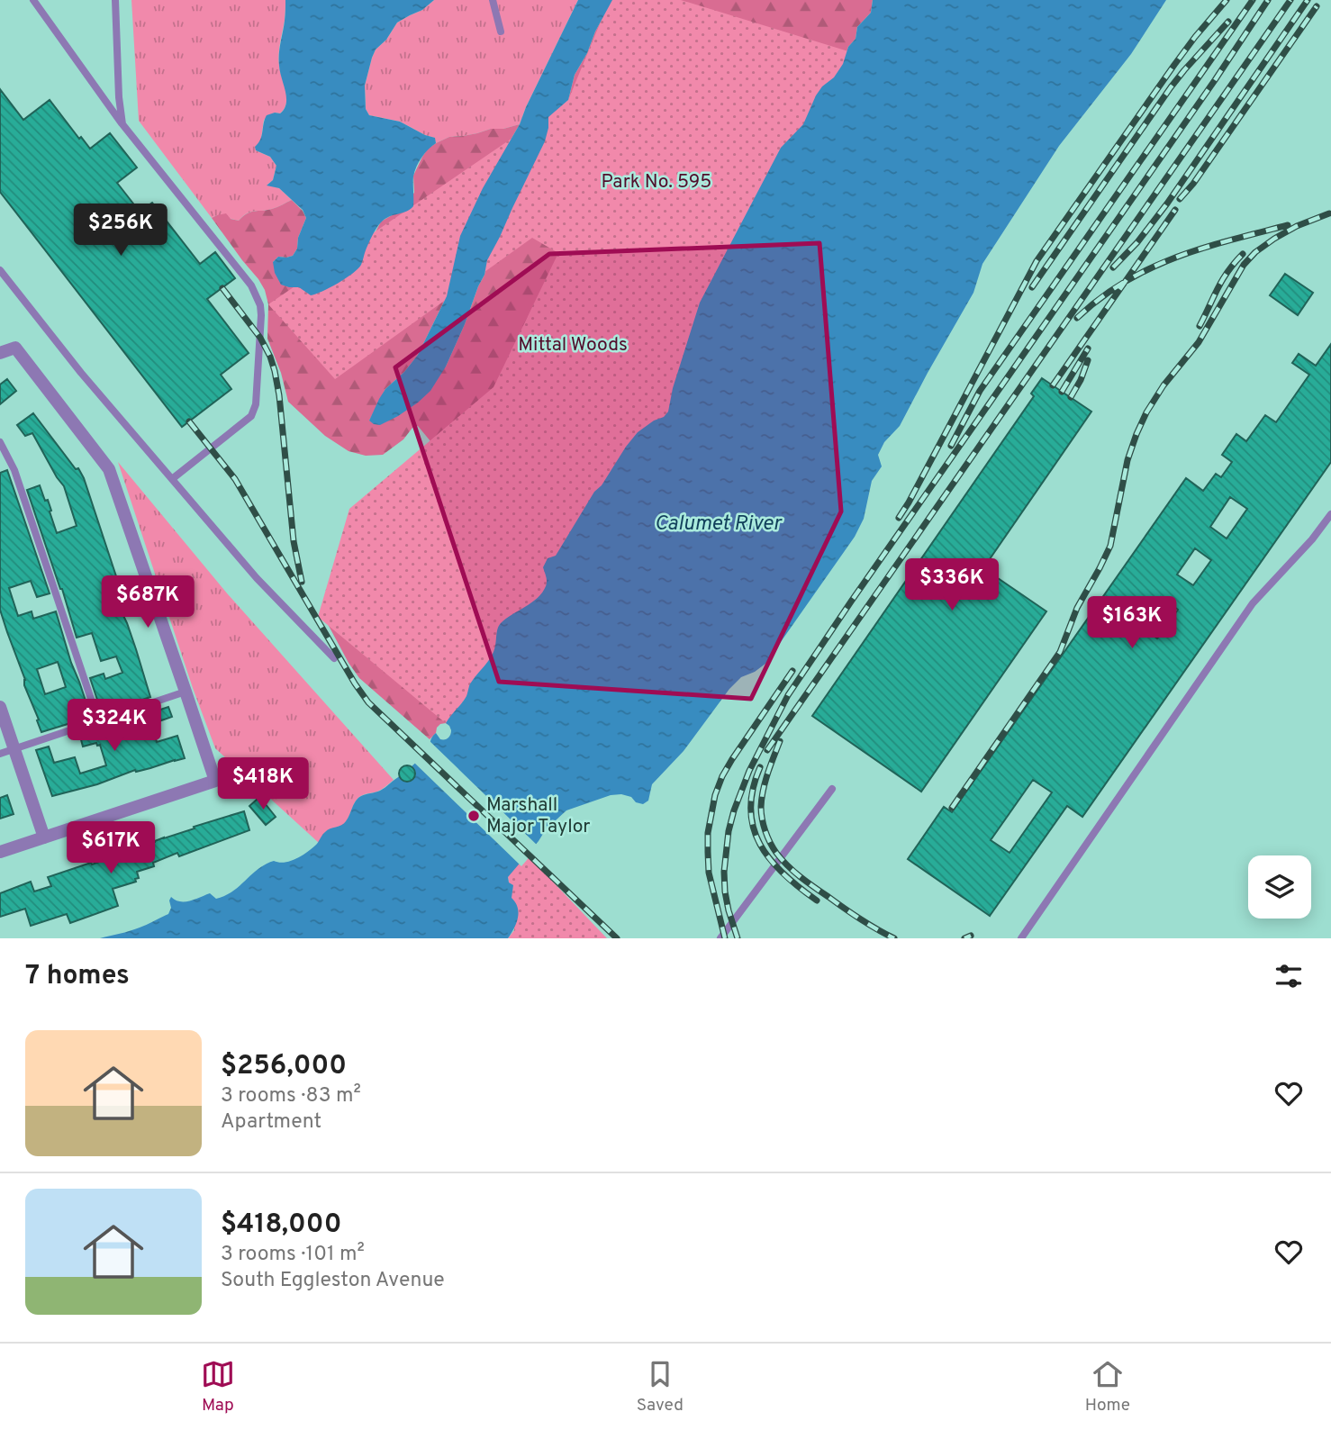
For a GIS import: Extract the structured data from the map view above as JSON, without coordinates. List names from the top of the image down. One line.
{"water":["Calumet River"],"parks":["Park No. 595","Mittal Woods"],"places":["Marshall Major Taylor"],"page":{"price":["$256K","$336K","$687K","$163K","$324K","$418K","$617K"],"heading":"7 homes","list":[{"name":"$256,000","note":"3 rooms · 83 m² · Apartment"},{"name":"$418,000","note":"3 rooms · 101 m² · South Eggleston Avenue"}],"tabs":["Map","Saved","Home"]}}
